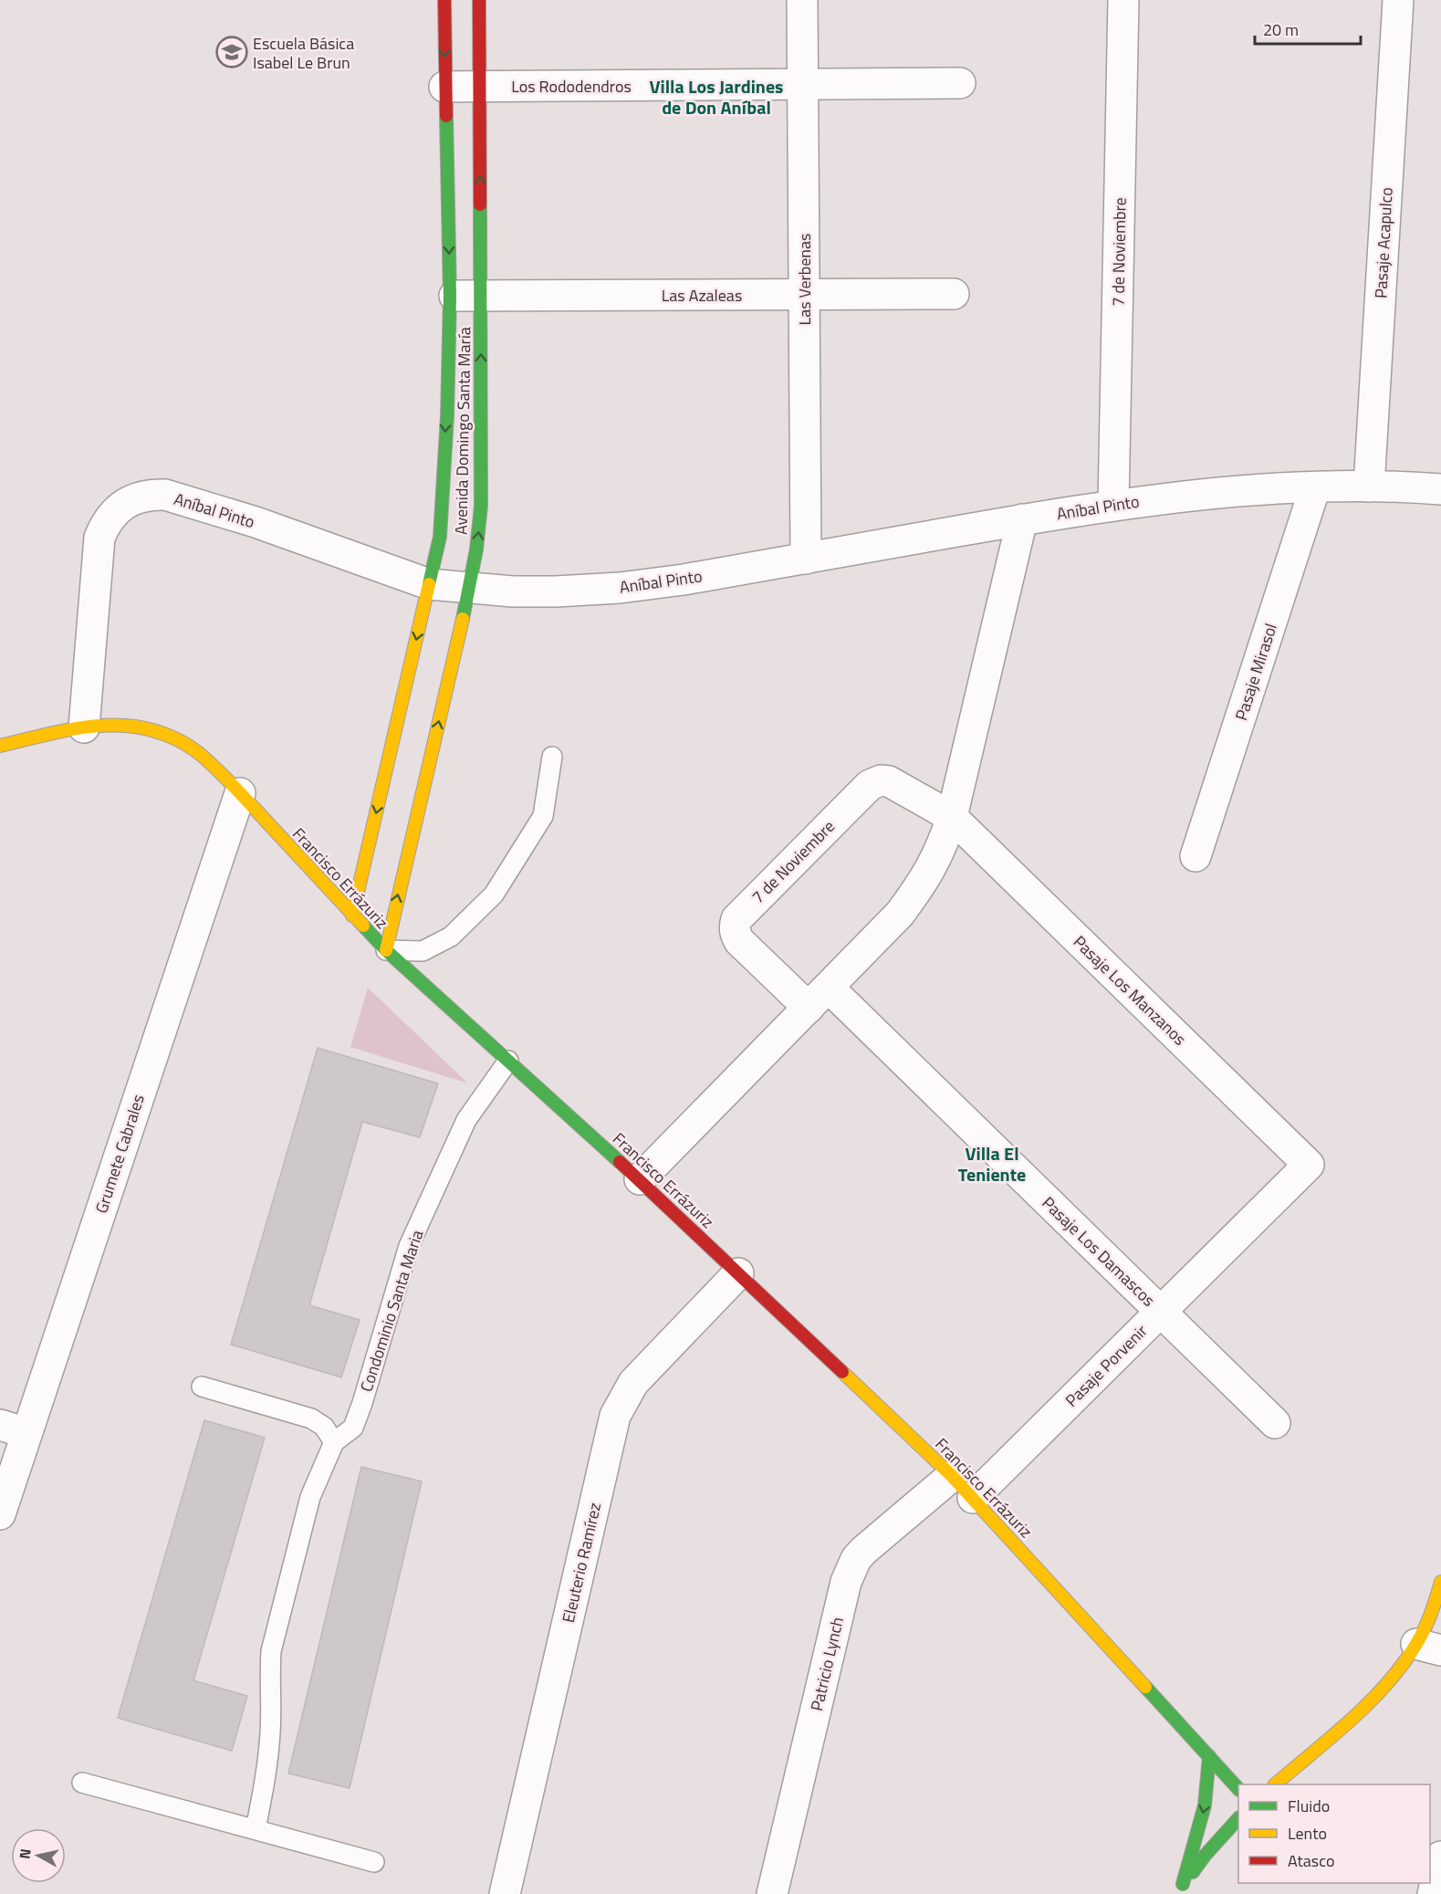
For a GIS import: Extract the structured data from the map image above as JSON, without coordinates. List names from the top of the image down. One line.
{"streets":{"street":["Los Rododendros","Pasaje Acapulco","7 de Noviembre","Las Verbenas","Las Azaleas","Avenida Domingo Santa María","Aníbal Pinto","Pasaje Mirasol","Francisco Errázuriz","Pasaje Los Manzanos","Grumete Cabrales","Pasaje Los Damascos","Pasaje Porvenir","Eleuterio Ramírez","Patricio Lynch"],"lane":["Condominio Santa Maria"]},"crossings":[["Los Rododendros","Las Verbenas"],["Los Rododendros","Avenida Domingo Santa María"],["Pasaje Acapulco","Aníbal Pinto"],["7 de Noviembre","Aníbal Pinto"],["7 de Noviembre","Pasaje Los Manzanos"],["7 de Noviembre","Pasaje Los Damascos"],["Las Verbenas","Las Azaleas"],["Las Verbenas","Aníbal Pinto"],["Las Azaleas","Avenida Domingo Santa María"],["Avenida Domingo Santa María","Aníbal Pinto"],["Avenida Domingo Santa María","Francisco Errázuriz"],["Aníbal Pinto","Pasaje Mirasol"],["Aníbal Pinto","Francisco Errázuriz"],["Francisco Errázuriz","Grumete Cabrales"],["Francisco Errázuriz","Condominio Santa Maria"],["Francisco Errázuriz","Pasaje Porvenir"],["Francisco Errázuriz","Eleuterio Ramírez"],["Francisco Errázuriz","Patricio Lynch"],["Pasaje Los Manzanos","Pasaje Porvenir"],["Pasaje Los Damascos","Pasaje Porvenir"]],"districts":["Villa Los Jardines de Don Aníbal","Villa El Teniente"],"places":{"school or university":["Escuela Básica Isabel Le Brun"]},"legend":["Fluido","Lento","Atasco"],"scale_bar":"20 m","north":"left"}
